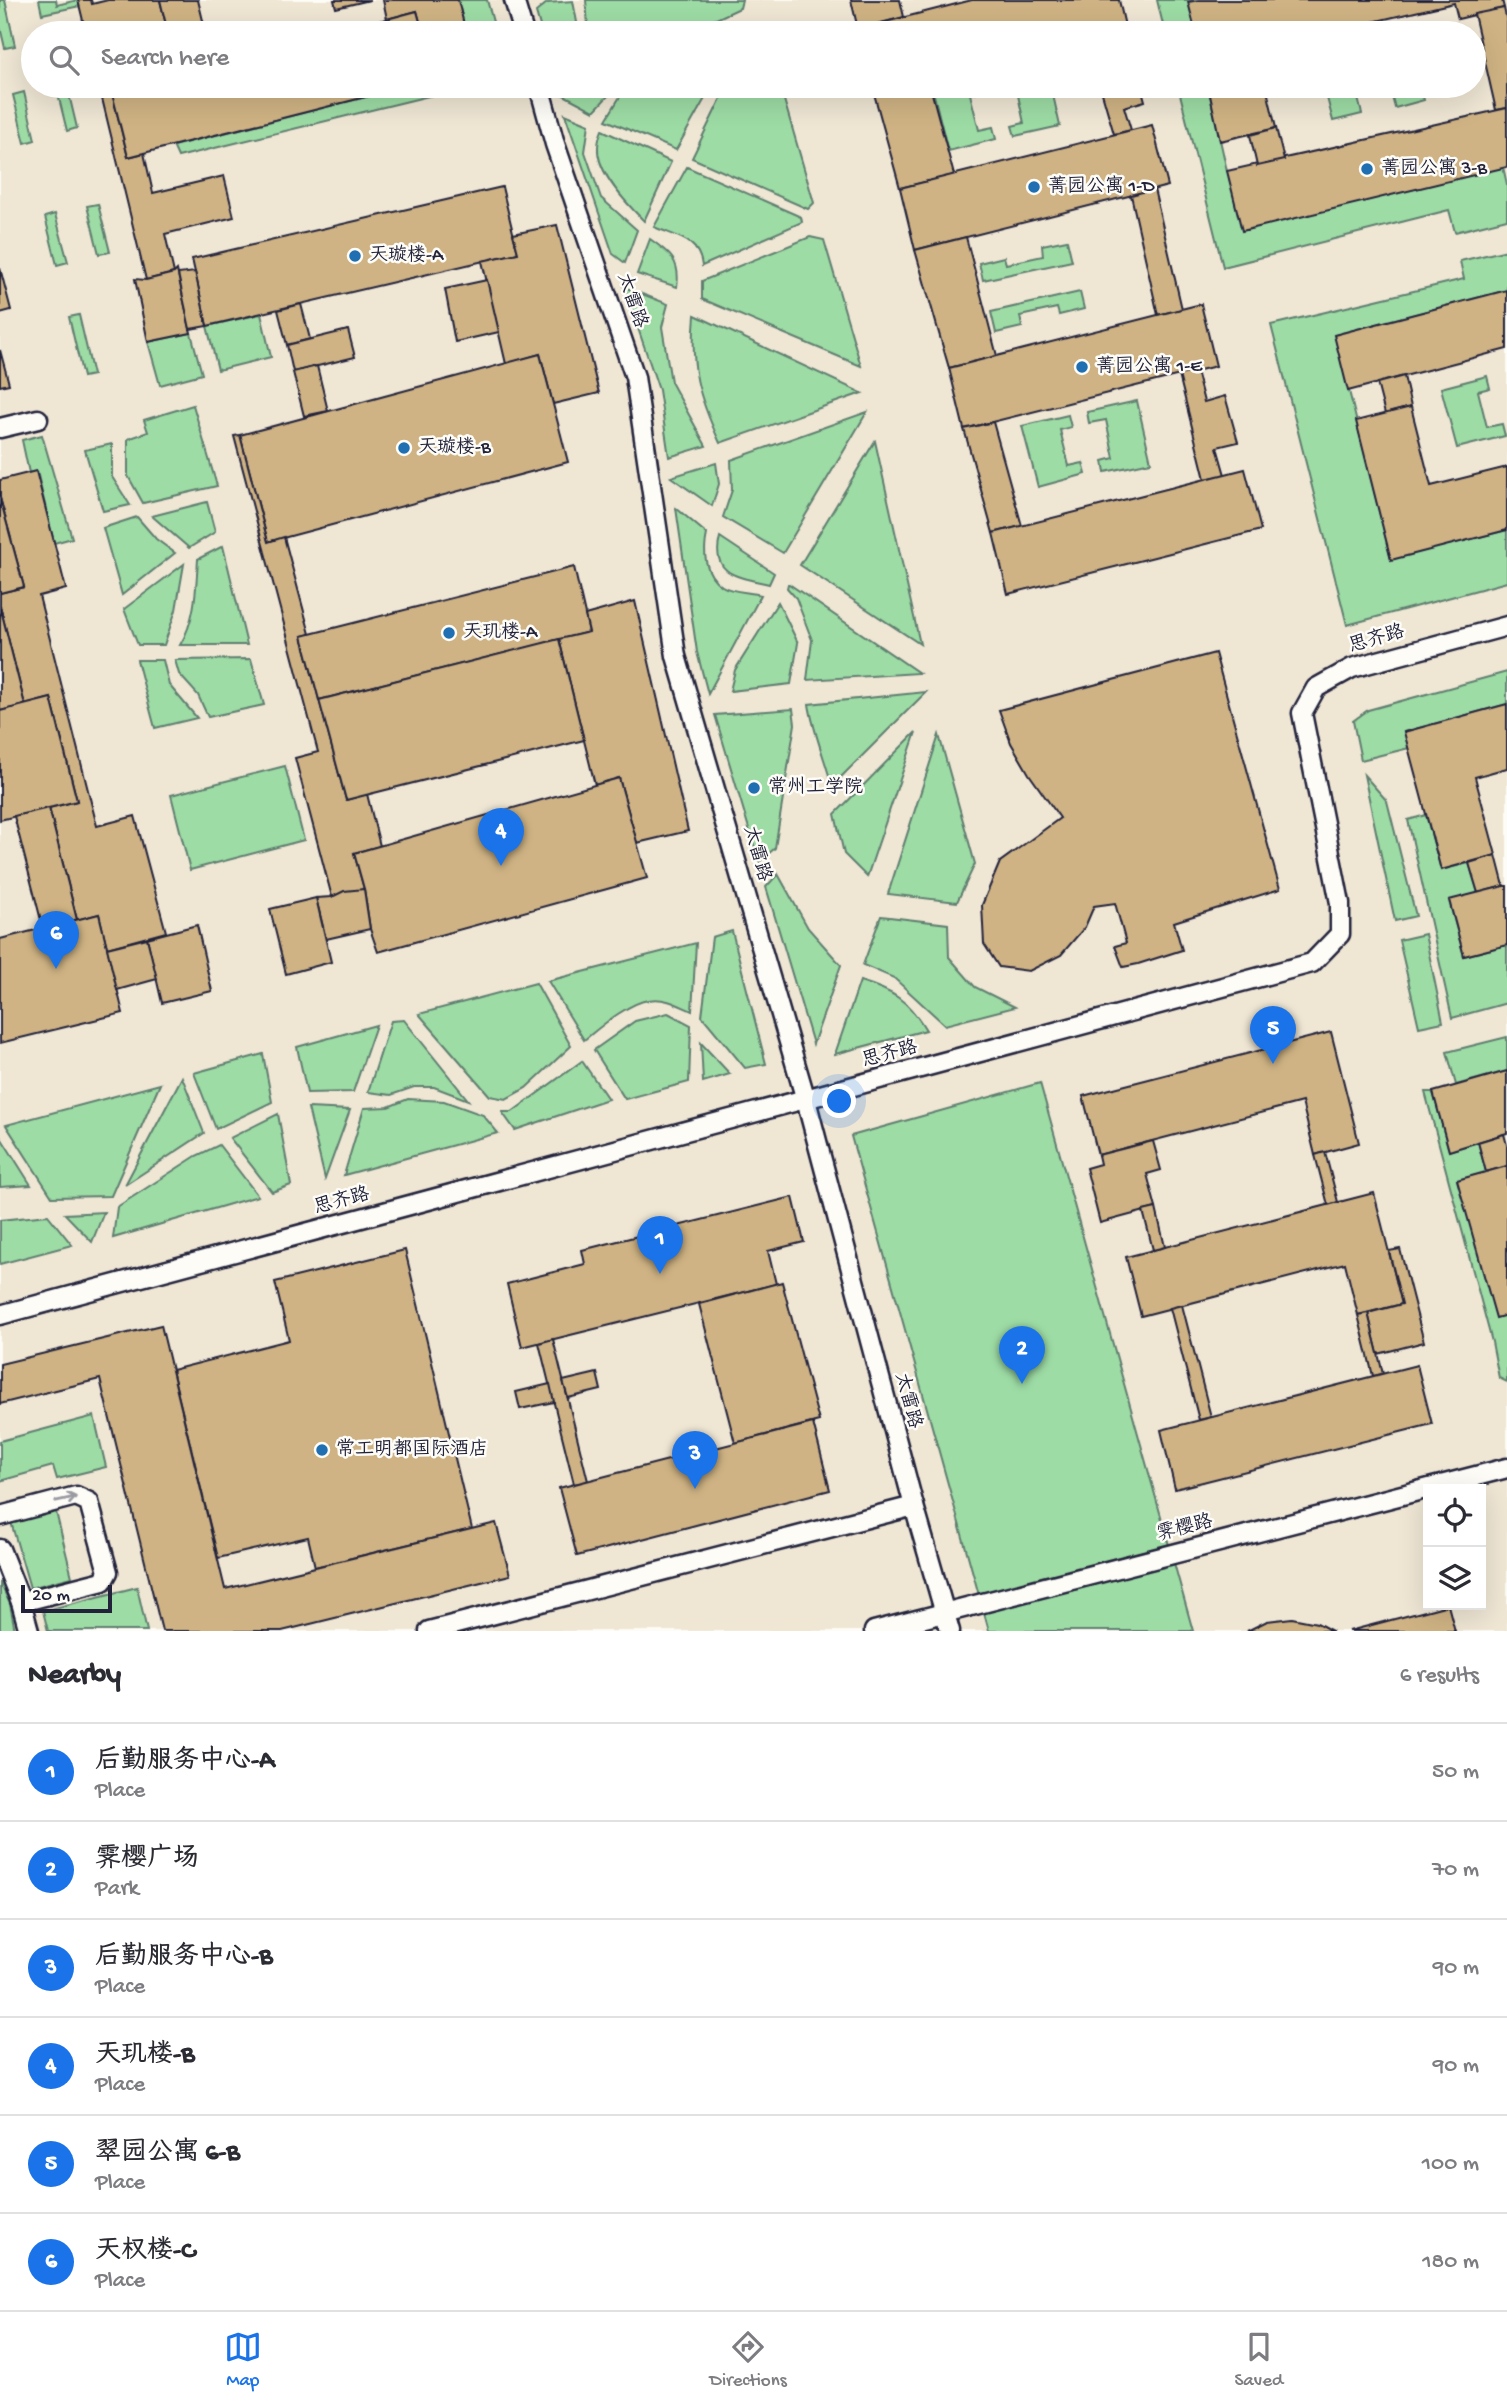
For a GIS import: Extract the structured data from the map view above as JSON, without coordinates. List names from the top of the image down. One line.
{"streets":{"lane":["太雷路","思齐路","霁樱路"]},"crossings":[["太雷路","思齐路"],["太雷路","霁樱路"]],"places":["菁园公寓 3-B","菁园公寓 1-D","天璇楼-A","菁园公寓 1-E","天璇楼-B","天玑楼-A","常州工学院","常工明都国际酒店"],"scale_bar":"20 m","page":{"search":"Search here","pins":["4","6","5","1","2","3"],"scale":"20 m","heading":["Nearby","6 results"],"list":[{"mark":"1","name":"后勤服务中心-A","note":"Place","value":"50 m"},{"mark":"2","name":"霁樱广场","note":"Park","value":"70 m"},{"mark":"3","name":"后勤服务中心-B","note":"Place","value":"90 m"},{"mark":"4","name":"天玑楼-B","note":"Place","value":"90 m"},{"mark":"5","name":"翠园公寓 6-B","note":"Place","value":"100 m"},{"mark":"6","name":"天权楼-C","note":"Place","value":"180 m"}],"nav":["Map","Directions","Saved"]}}
